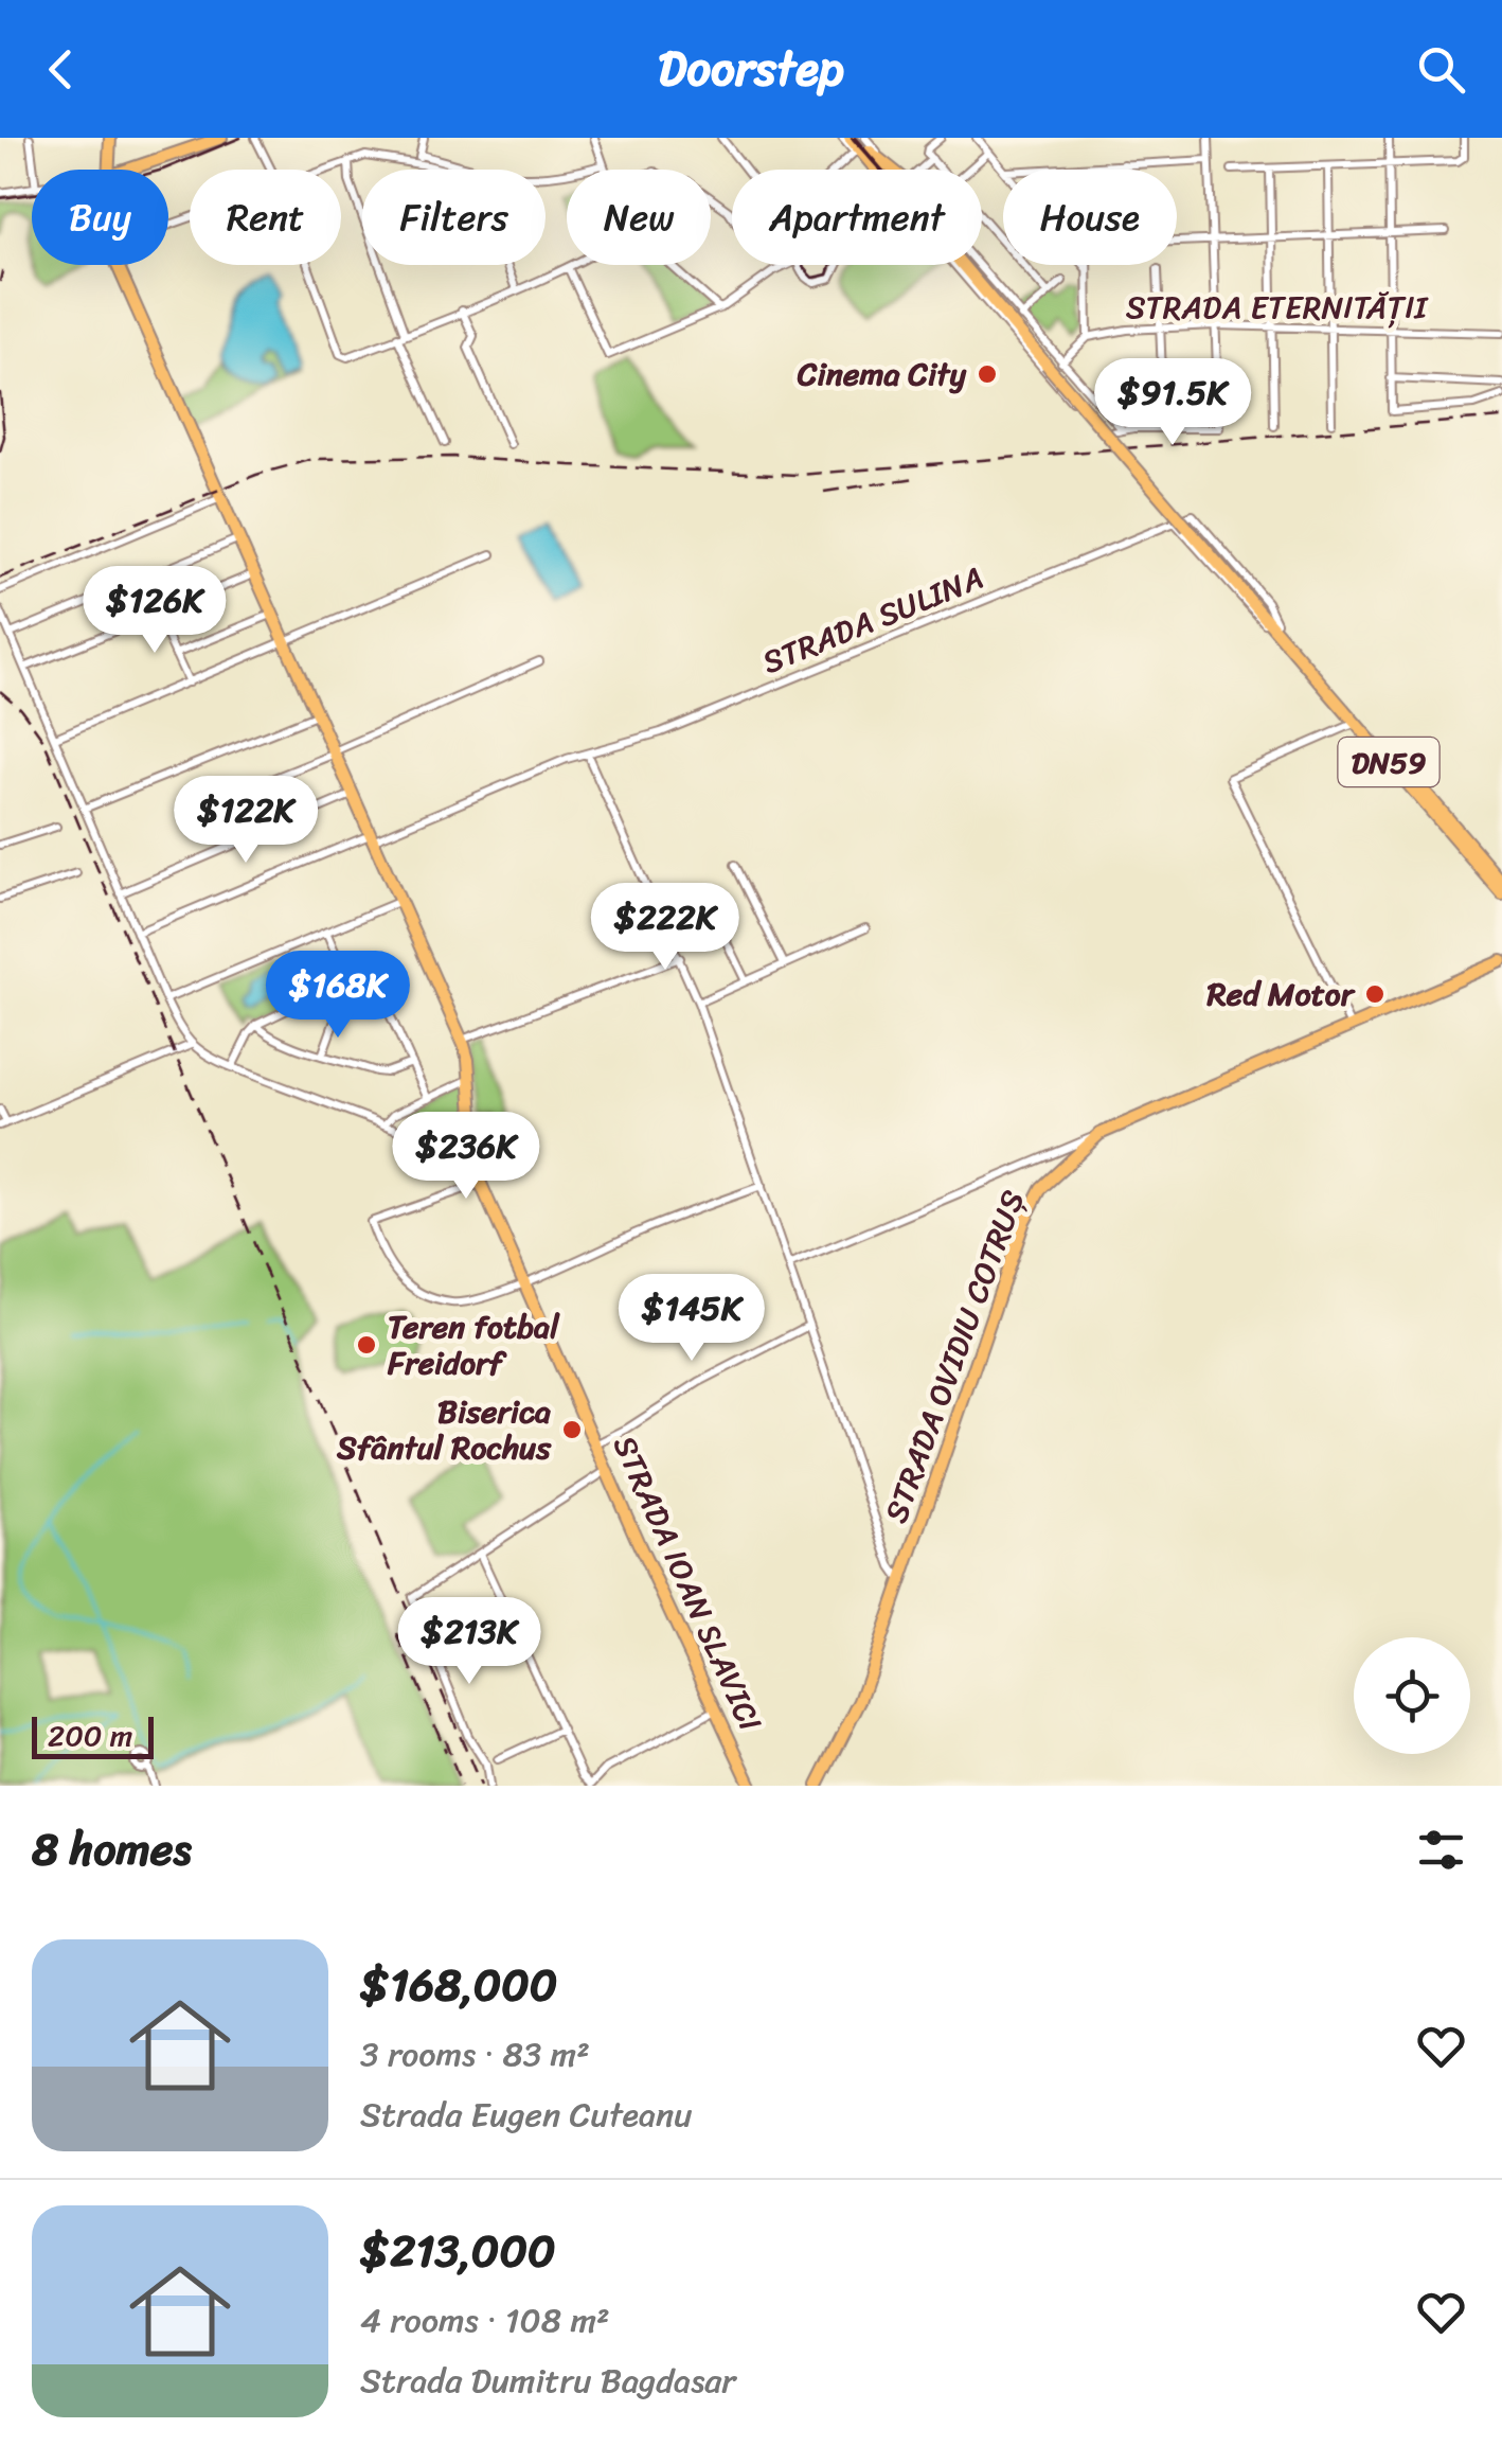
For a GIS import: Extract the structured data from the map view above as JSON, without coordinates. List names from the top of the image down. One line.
{"streets":{"main road":["DN59","STRADA OVIDIU COTRUȘ","STRADA IOAN SLAVICI"],"street":["STRADA ETERNITĂȚII","STRADA SULINA"]},"crossings":[["STRADA ETERNITĂȚII","DN59"],["STRADA SULINA","DN59"],["STRADA SULINA","STRADA IOAN SLAVICI"]],"places":["Cinema City","Red Motor","Teren fotbal Freidorf","Biserica Sfântul Rochus"],"scale_bar":"200 m","page":{"header":"Doorstep","chip":["Buy","Rent","Filters","New","Apartment","House"],"price":["$91.5K","$126K","$122K","$222K","$168K","$236K","$145K","$213K"],"scale":"200 m","heading":"8 homes","list":[{"name":"$168,000","note":"3 rooms · 83 m² · Strada Eugen Cuteanu"},{"name":"$213,000","note":"4 rooms · 108 m² · Strada Dumitru Bagdasar"}]}}
